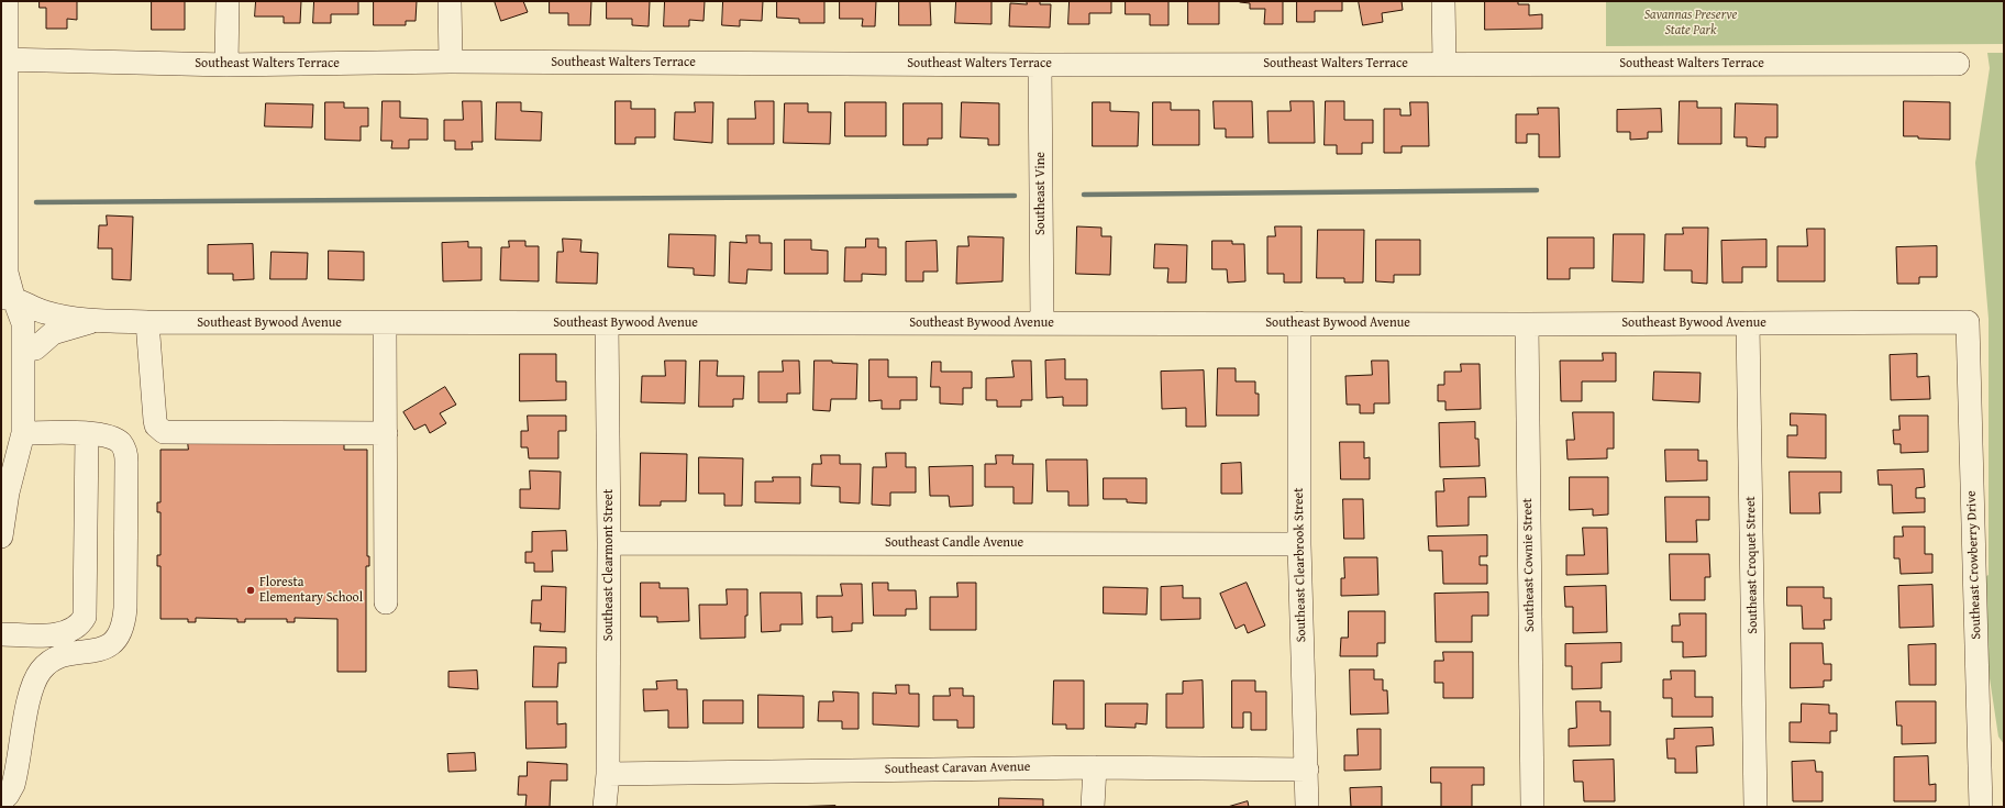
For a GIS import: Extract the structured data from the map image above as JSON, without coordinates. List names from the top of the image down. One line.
{"streets":{"street":["Southeast Walters Terrace","Southeast Vine","Southeast Bywood Avenue","Southeast Candle Avenue","Southeast Clearmont Street","Southeast Clearbrook Street","Southeast Cownie Street","Southeast Croquet Street","Southeast Crowberry Drive","Southeast Caravan Avenue"]},"crossings":[["Southeast Walters Terrace","Southeast Vine"],["Southeast Vine","Southeast Bywood Avenue"],["Southeast Bywood Avenue","Southeast Clearmont Street"],["Southeast Bywood Avenue","Southeast Clearbrook Street"],["Southeast Bywood Avenue","Southeast Cownie Street"],["Southeast Bywood Avenue","Southeast Croquet Street"],["Southeast Bywood Avenue","Southeast Crowberry Drive"],["Southeast Candle Avenue","Southeast Clearmont Street"],["Southeast Candle Avenue","Southeast Clearbrook Street"],["Southeast Clearmont Street","Southeast Caravan Avenue"],["Southeast Clearbrook Street","Southeast Caravan Avenue"]],"parks":["Savannas Preserve State Park"],"places":["Floresta Elementary School"]}
